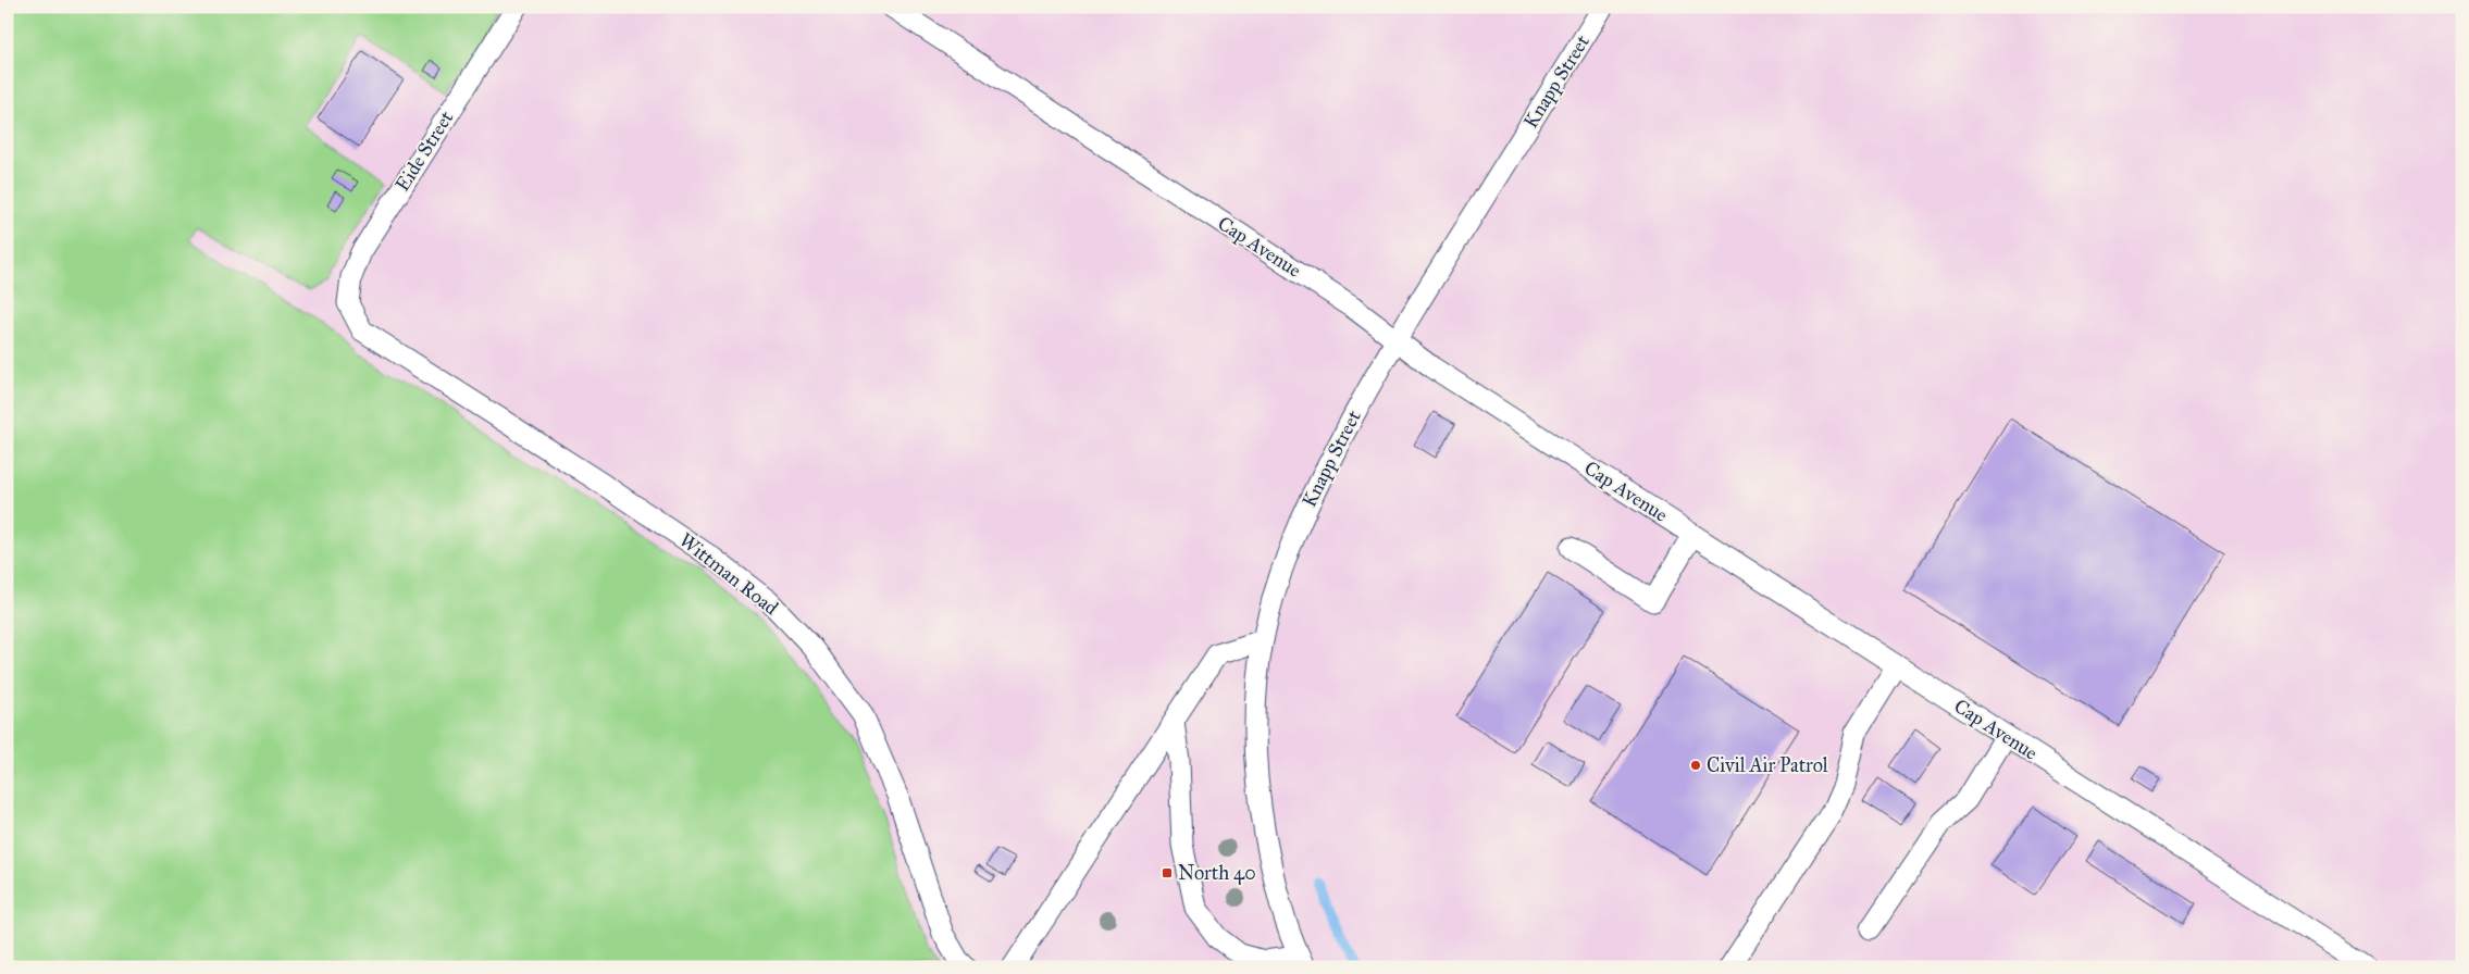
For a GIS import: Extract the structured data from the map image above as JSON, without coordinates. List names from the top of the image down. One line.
{"streets":{"lane":["Knapp Street","Eide Street","Cap Avenue","Wittman Road"]},"crossings":[["Knapp Street","Cap Avenue"],["Eide Street","Wittman Road"]],"places":{"other":["Civil Air Patrol"],"transit":["North 40"]}}
